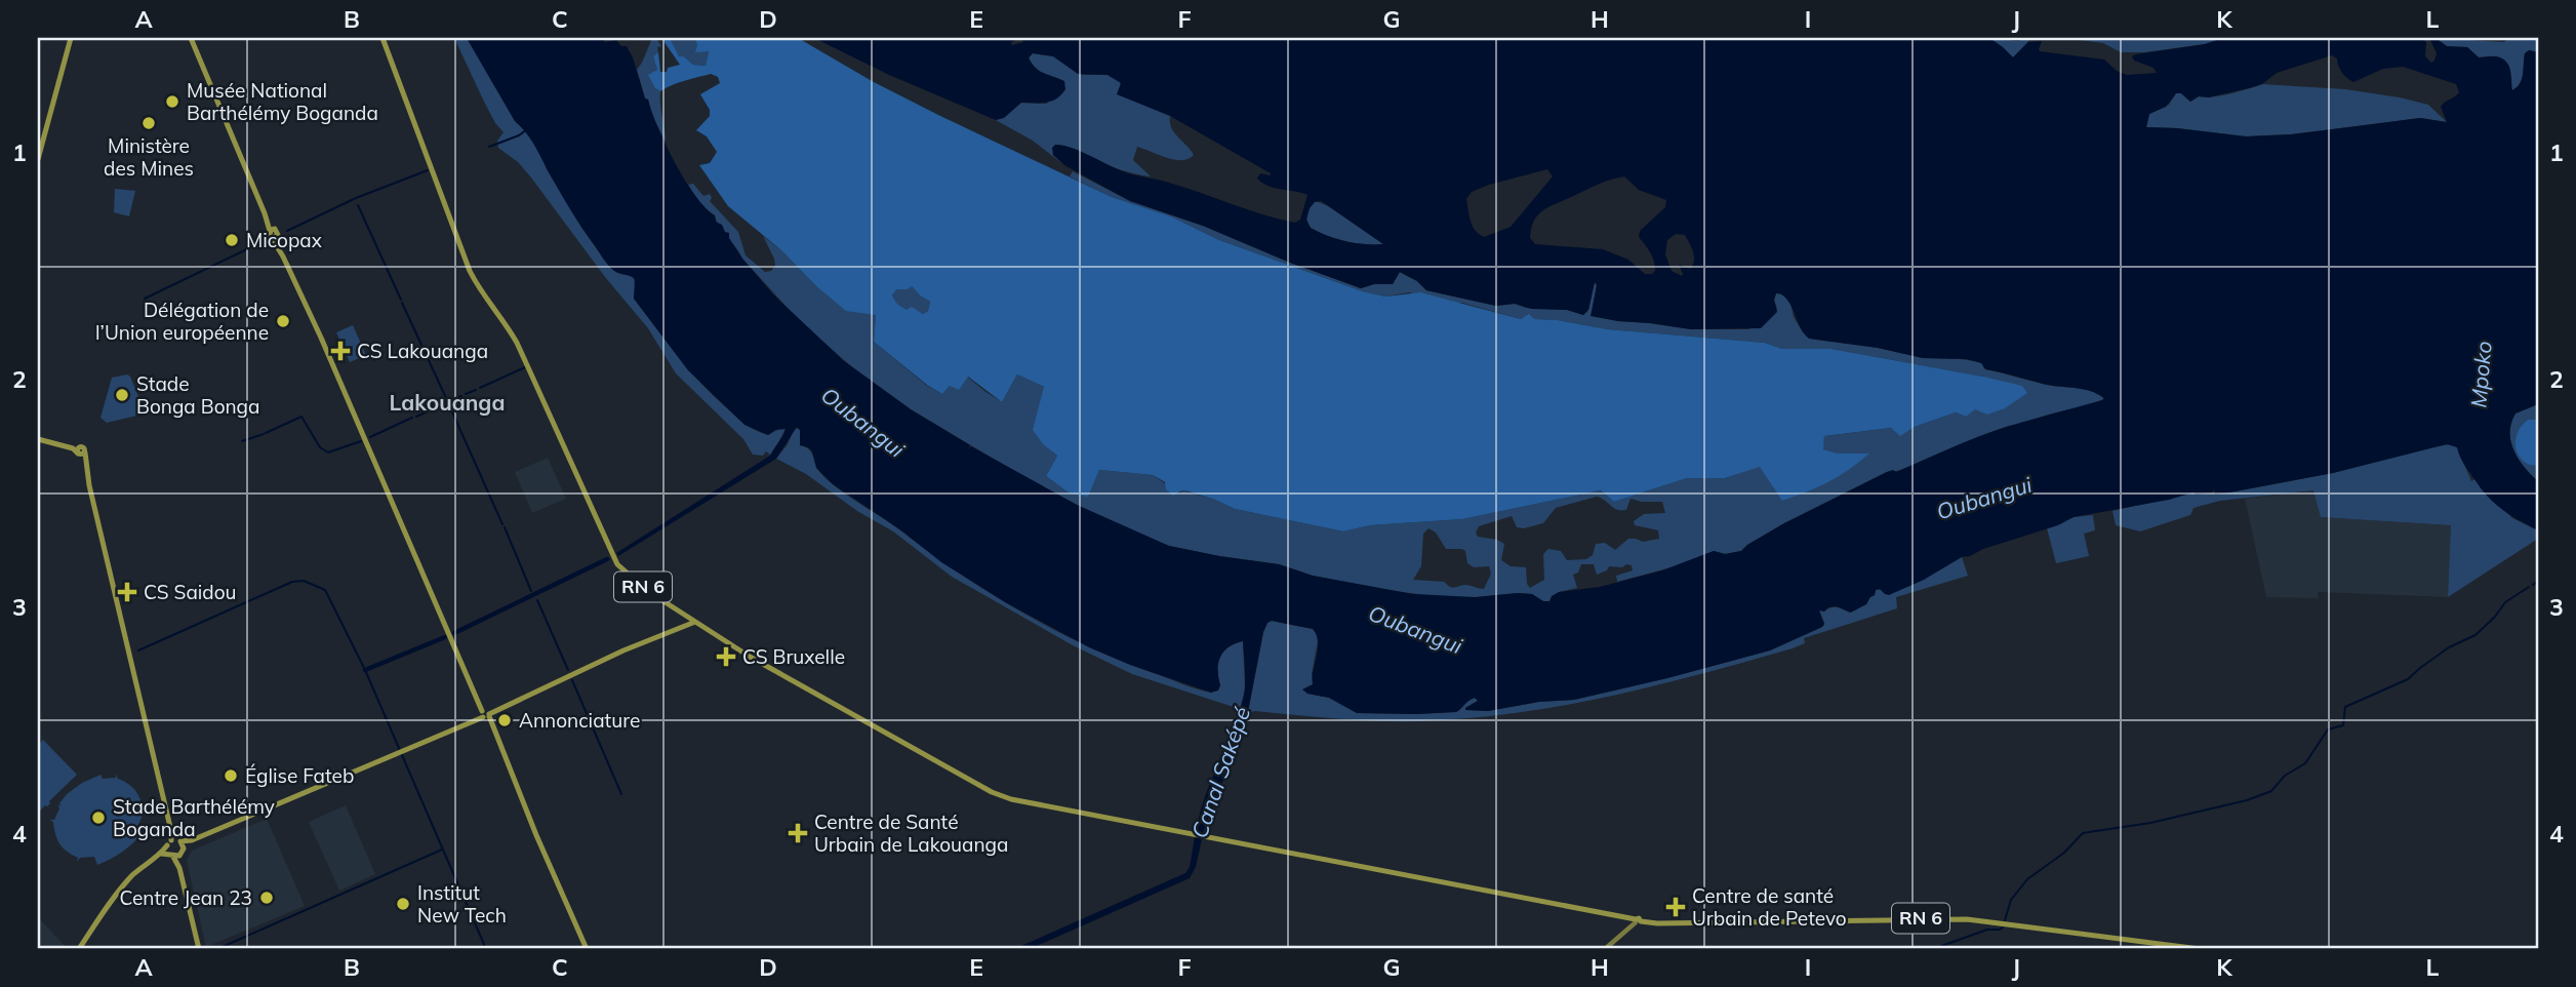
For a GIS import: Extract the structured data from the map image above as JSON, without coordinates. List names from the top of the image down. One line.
{"streets":{"main road":["RN 6"]},"districts":["Lakouanga"],"water":["Mpoko","Oubangui","Canal Saképé"],"places":{"other":["Musée National Barthélémy Boganda","Ministère des Mines","Micopax","Délégation de l’Union européenne","Stade Bonga Bonga","Annonciature","Église Fateb","Stade Barthélémy Boganda","Centre Jean 23","Institut New Tech"],"health":["CS Lakouanga","CS Saidou","CS Bruxelle","Centre de Santé Urbain de Lakouanga","Centre de santé Urbain de Petevo"]},"grid":{"columns":["A","B","C","D","E","F","G","H","I","J","K","L"],"rows":["1","2","3","4"]}}
